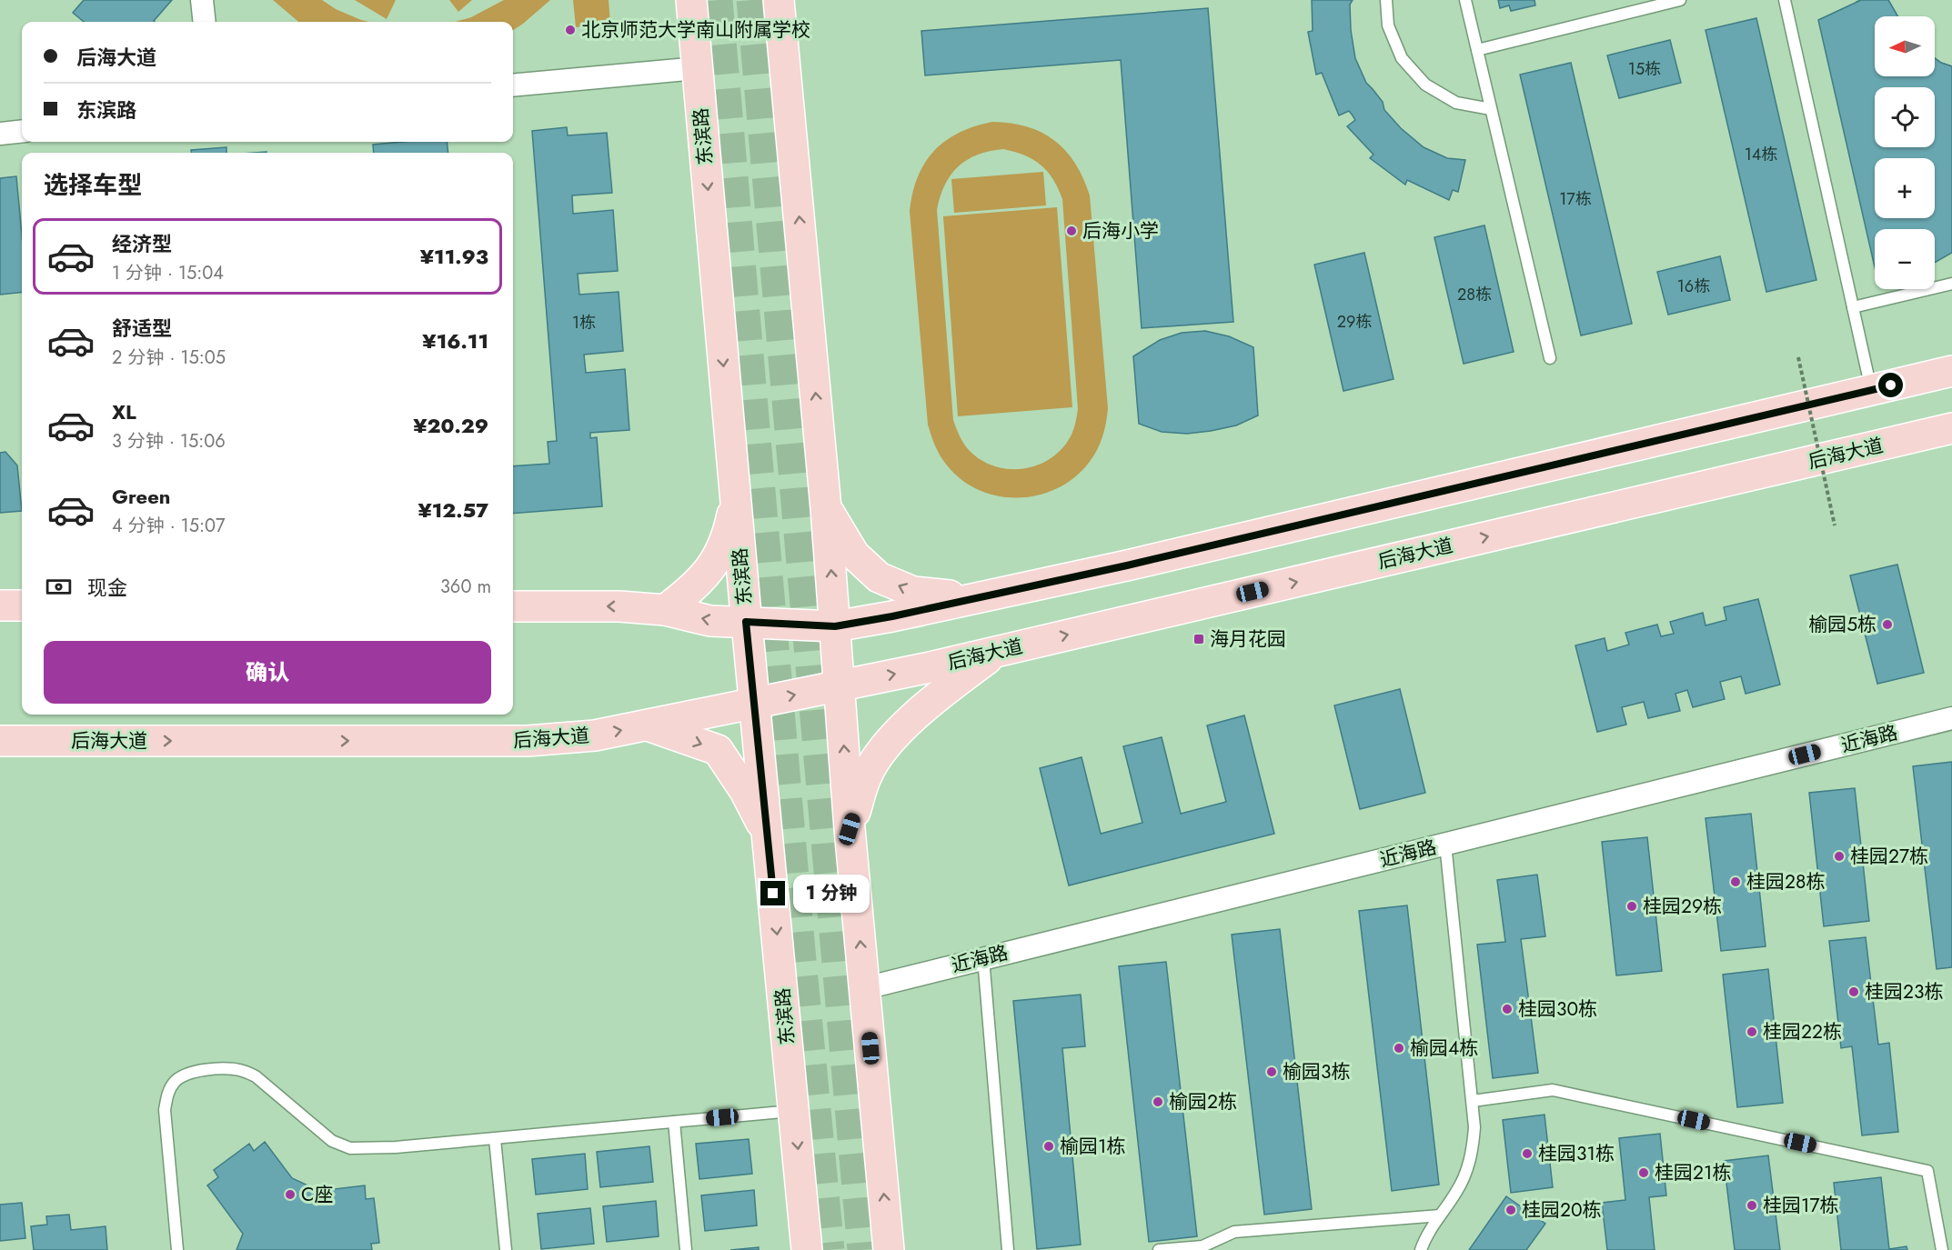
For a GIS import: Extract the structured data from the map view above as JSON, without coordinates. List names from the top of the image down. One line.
{"streets":{"main road":["东滨路","后海大道"],"street":["近海路"]},"crossings":[["东滨路","后海大道"]],"places":{"other":["北京师范大学南山附属学校","后海小学","榆园5栋","桂园27栋","桂园28栋","桂园29栋","桂园23栋","桂园30栋","桂园22栋","榆园4栋","榆园3栋","榆园2栋","榆园1栋","桂园31栋","桂园21栋","C座","桂园17栋","桂园20栋"],"transit":["海月花园"]},"house_numbers":["15栋","14栋","17栋","16栋","28栋","29栋","1栋"],"north":"left","page":{"map_buttons":["+","−"],"banner":["后海大道","东滨路"],"heading":"选择车型","list":[{"name":"经济型","note":"1 分钟 · 15:04","value":"¥11.93"},{"name":"舒适型","note":"2 分钟 · 15:05","value":"¥16.11"},{"name":"XL","note":"3 分钟 · 15:06","value":"¥20.29"},{"name":"Green","note":"4 分钟 · 15:07","value":"¥12.57"}],"pay":["现金","360 m"],"buttons":"确认","bubble":"1 分钟"}}
